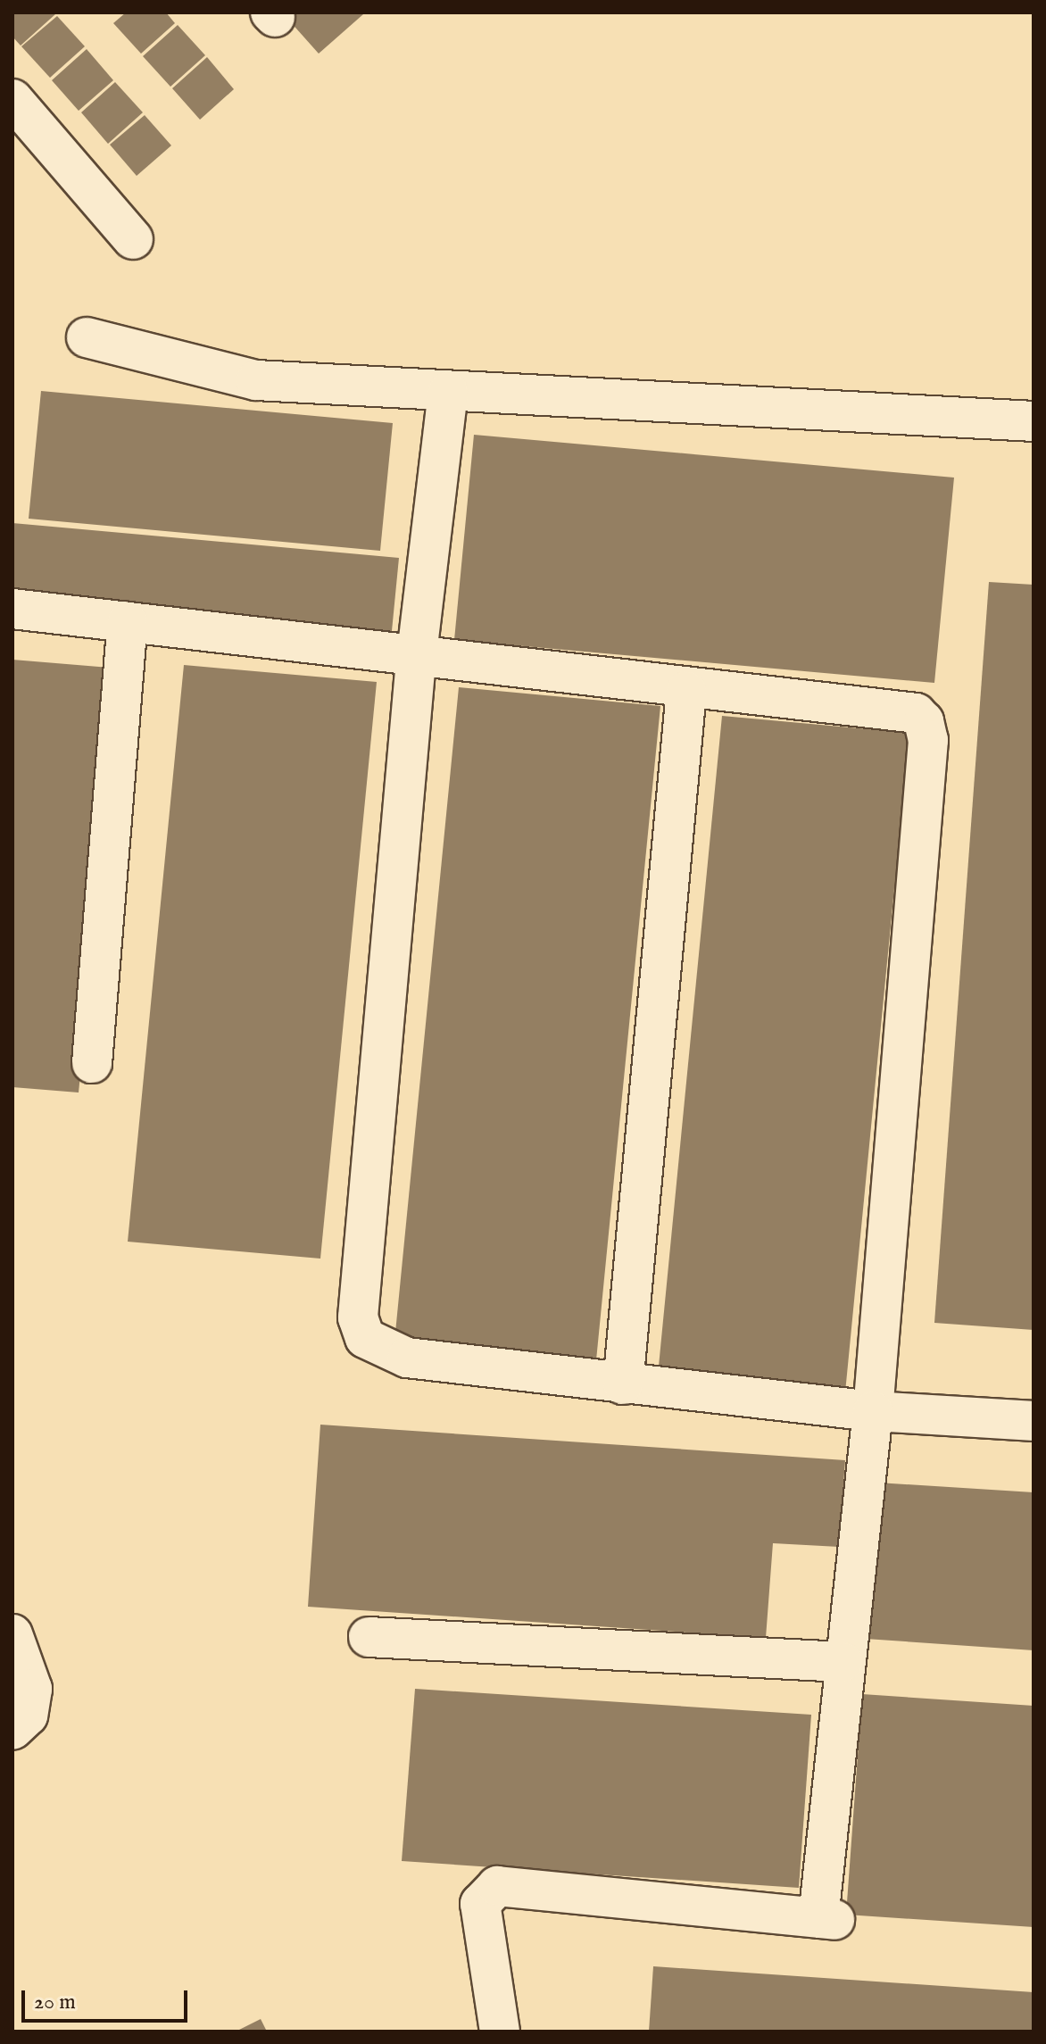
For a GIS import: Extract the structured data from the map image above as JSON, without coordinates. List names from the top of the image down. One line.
{"scale_bar":"20 m"}
